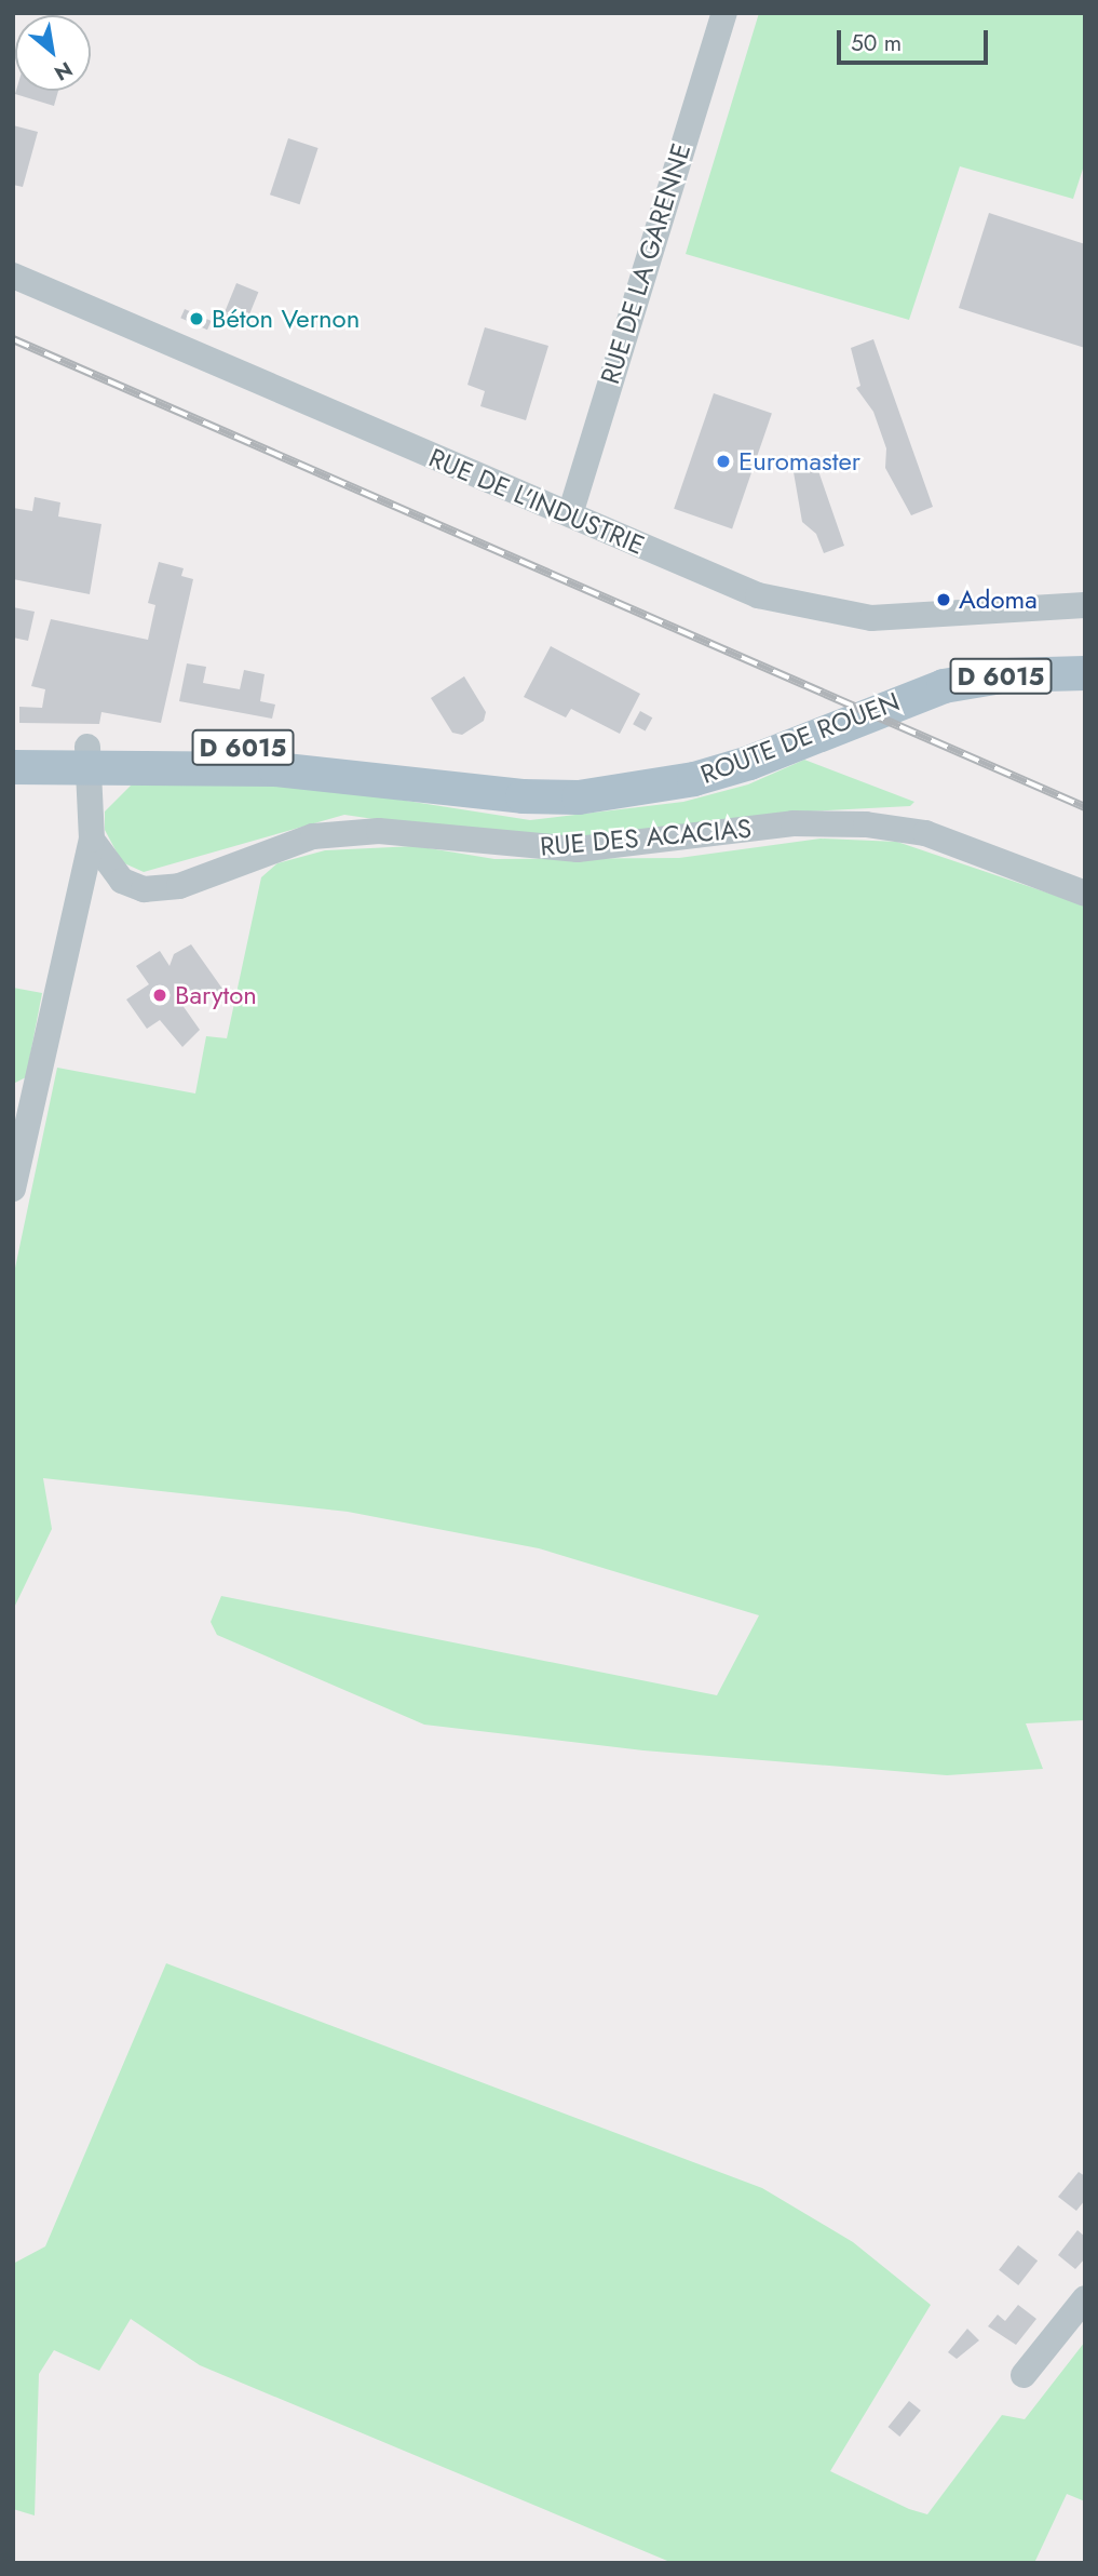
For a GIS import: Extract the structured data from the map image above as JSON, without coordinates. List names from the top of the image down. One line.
{"streets":{"main road":["D 6015","ROUTE DE ROUEN"],"street":["RUE DE LA GARENNE","RUE DE L'INDUSTRIE","RUE DES ACACIAS"]},"crossings":[["RUE DE LA GARENNE","RUE DE L'INDUSTRIE"]],"places":["Béton Vernon","Euromaster","Adoma","Baryton"],"scale_bar":"50 m","north":"bottom right"}
